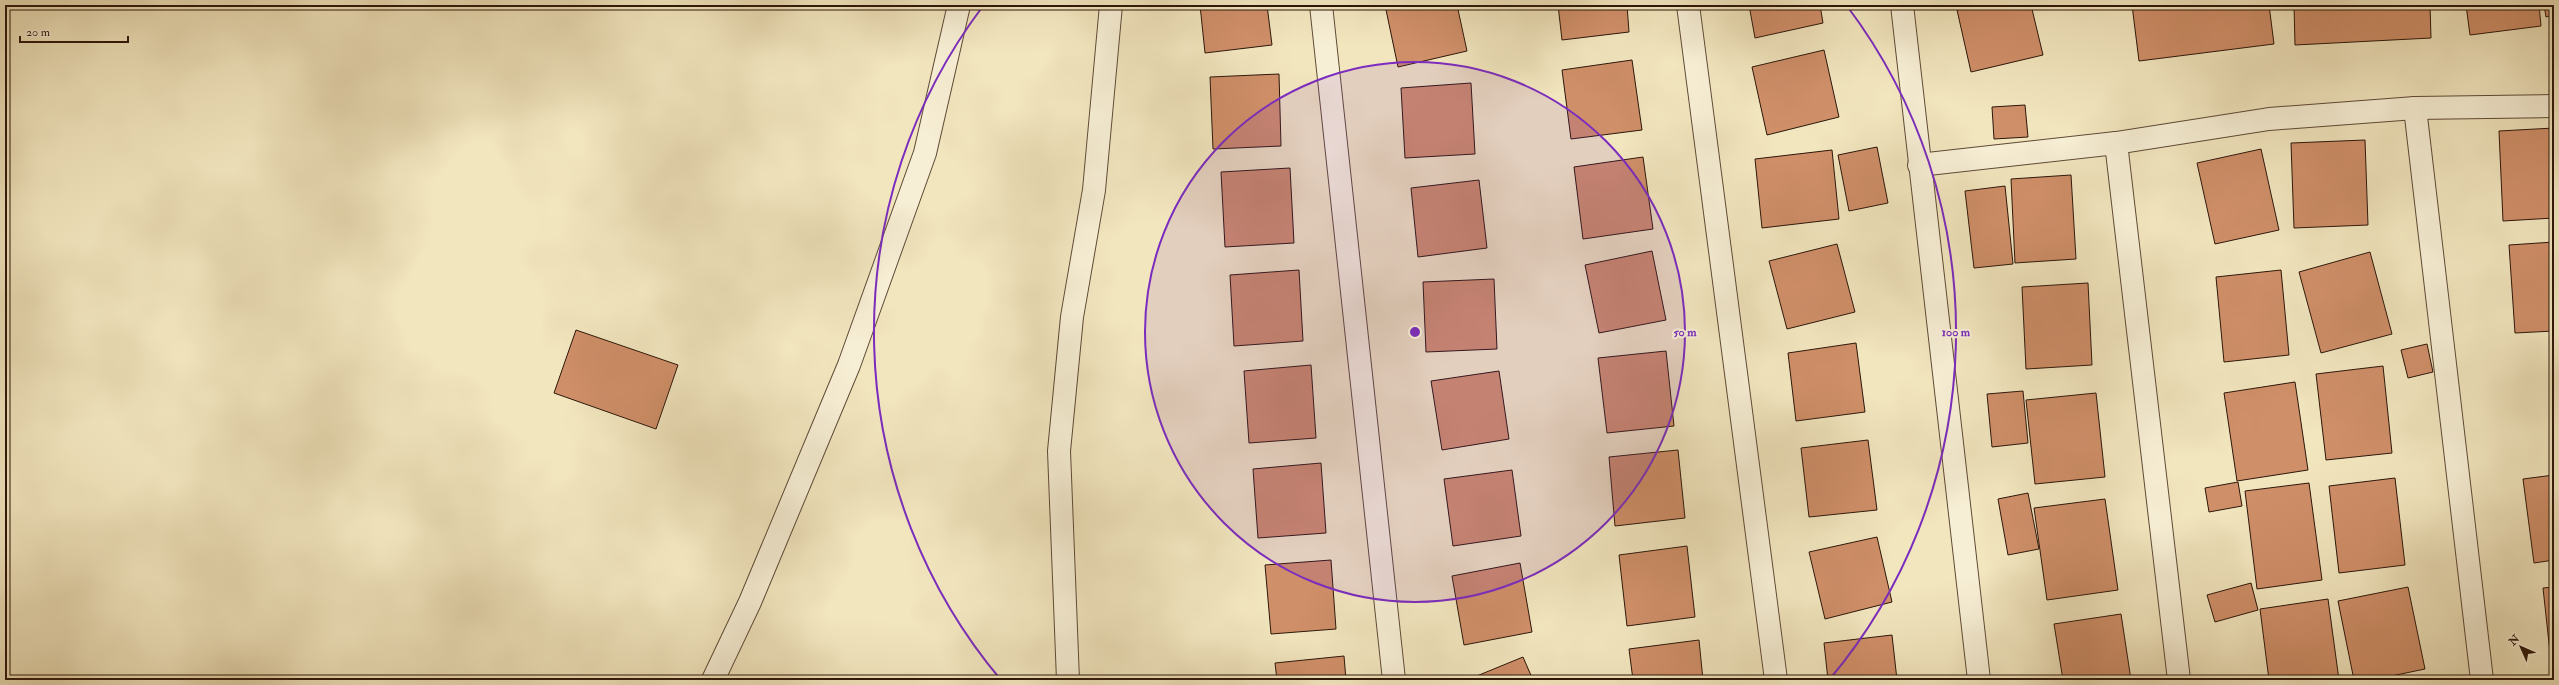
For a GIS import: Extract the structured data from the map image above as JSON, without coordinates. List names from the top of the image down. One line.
{"scale_bar":"20 m","north":"top left","rings":["50 m","100 m"]}
